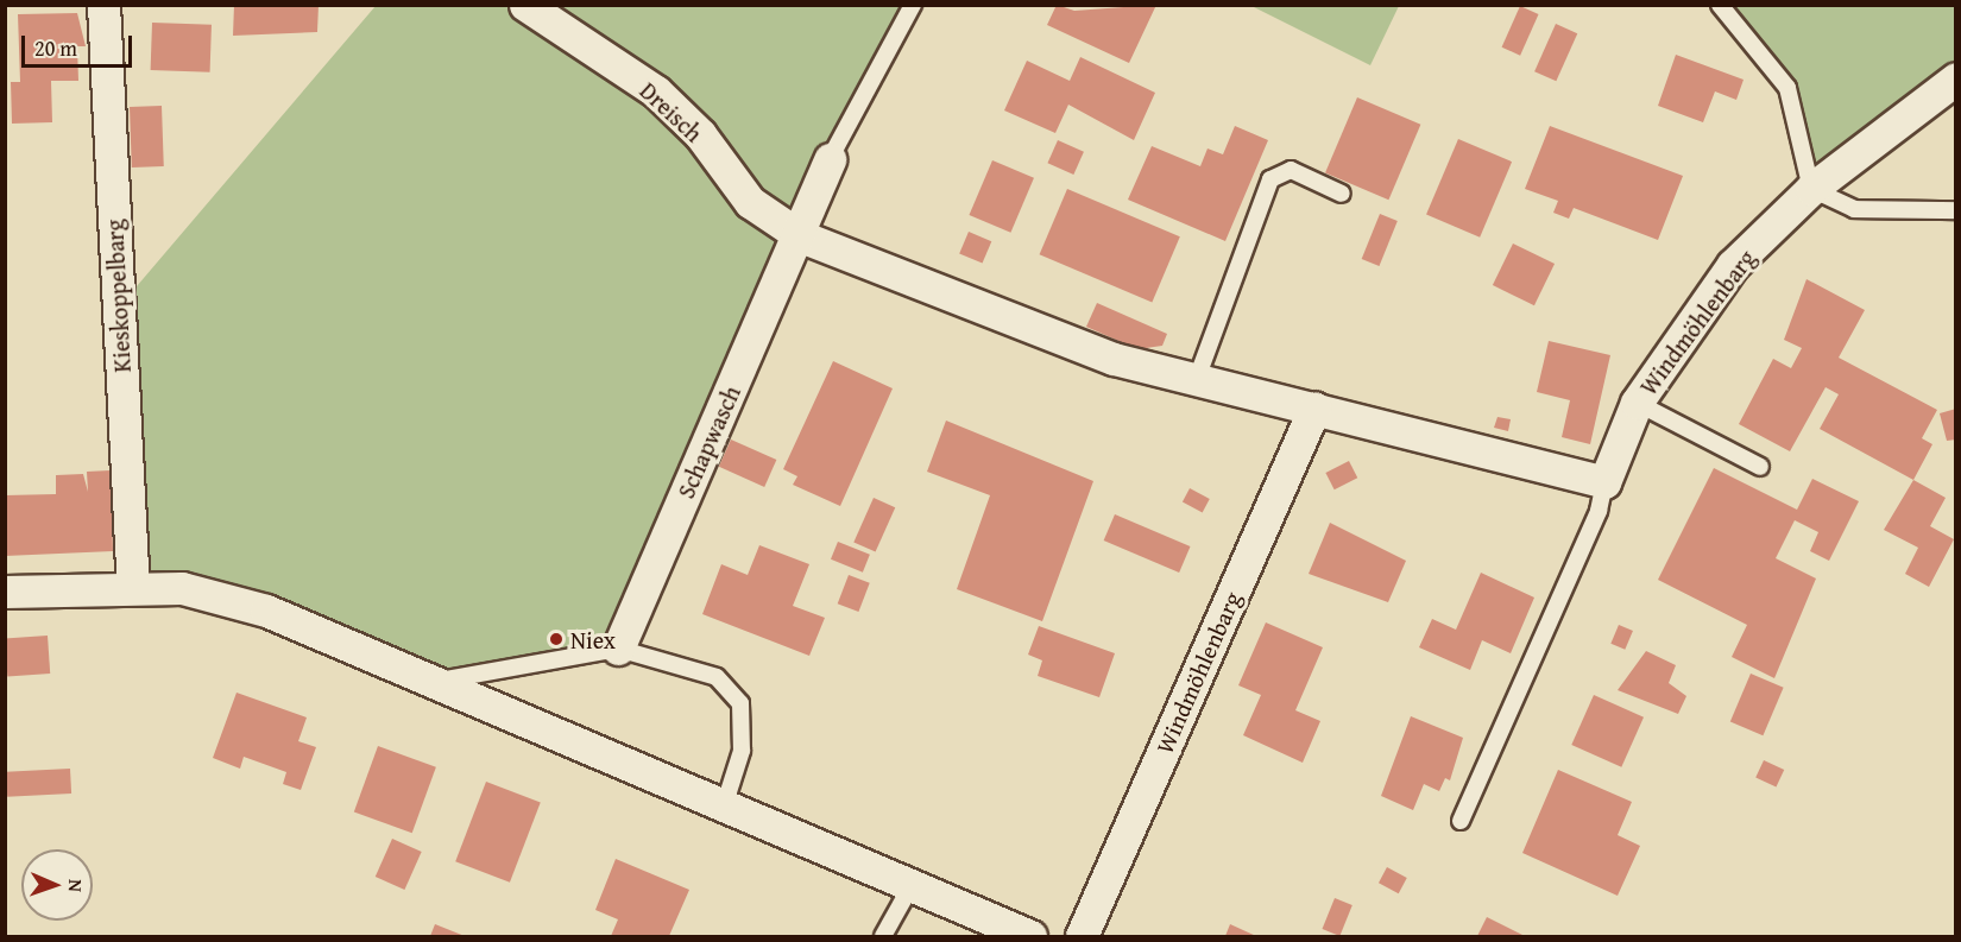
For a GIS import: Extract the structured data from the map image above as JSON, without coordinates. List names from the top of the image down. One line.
{"streets":{"street":["Dreisch","Kieskoppelbarg","Windmöhlenbarg","Schapwasch"]},"crossings":[["Dreisch","Schapwasch"]],"places":["Niex"],"scale_bar":"20 m","north":"right"}
